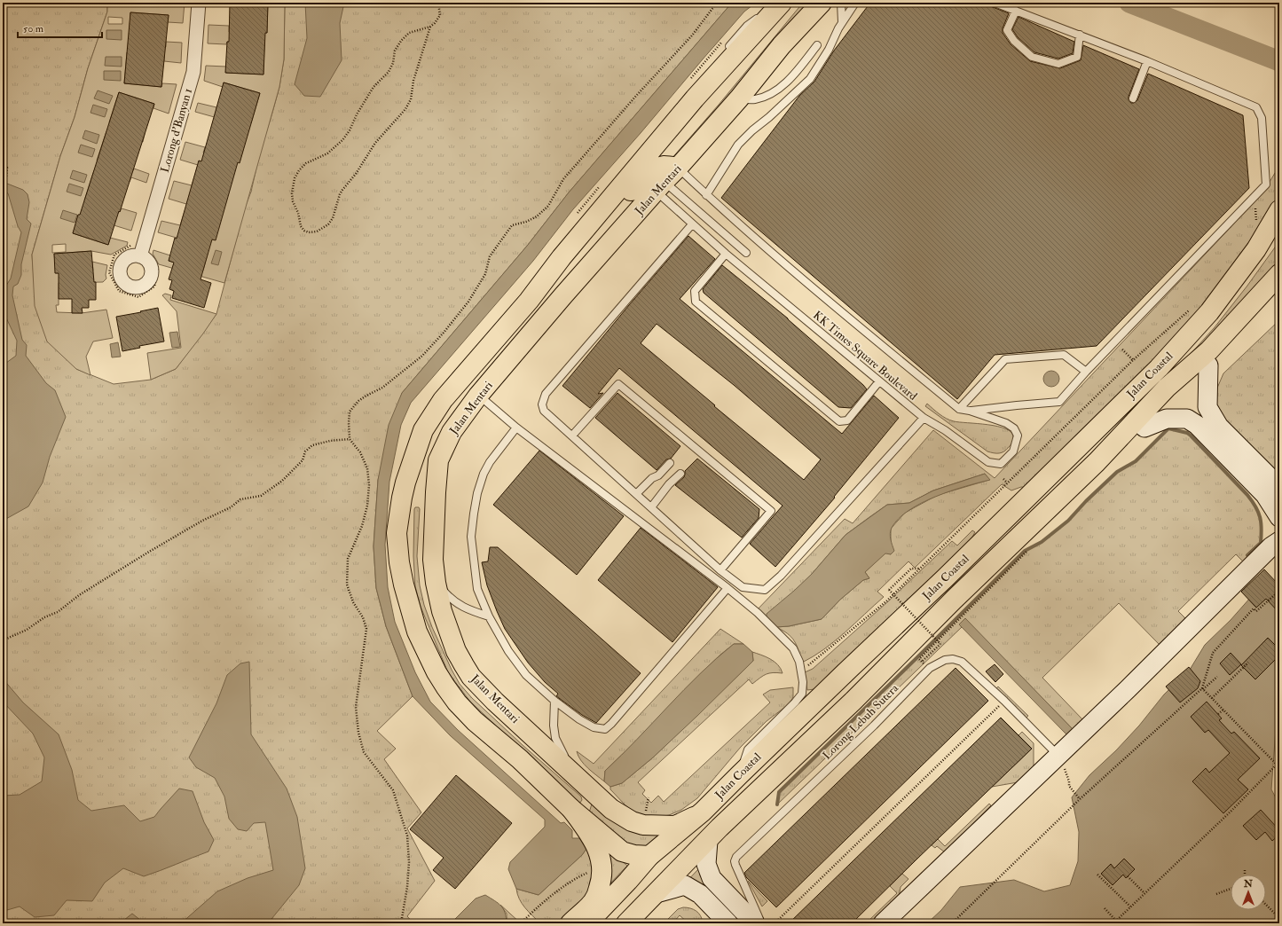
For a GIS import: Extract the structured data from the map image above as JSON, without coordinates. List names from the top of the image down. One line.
{"streets":{"main road":["Jalan Mentari","Jalan Coastal"],"street":["Lorong d'Banyan 1"],"lane":["KK Times Square Boulevard","Lorong Lebuh Sutera"]},"crossings":[["Jalan Mentari","KK Times Square Boulevard"],["Jalan Mentari","Jalan Coastal"]],"scale_bar":"50 m","north":"top"}
